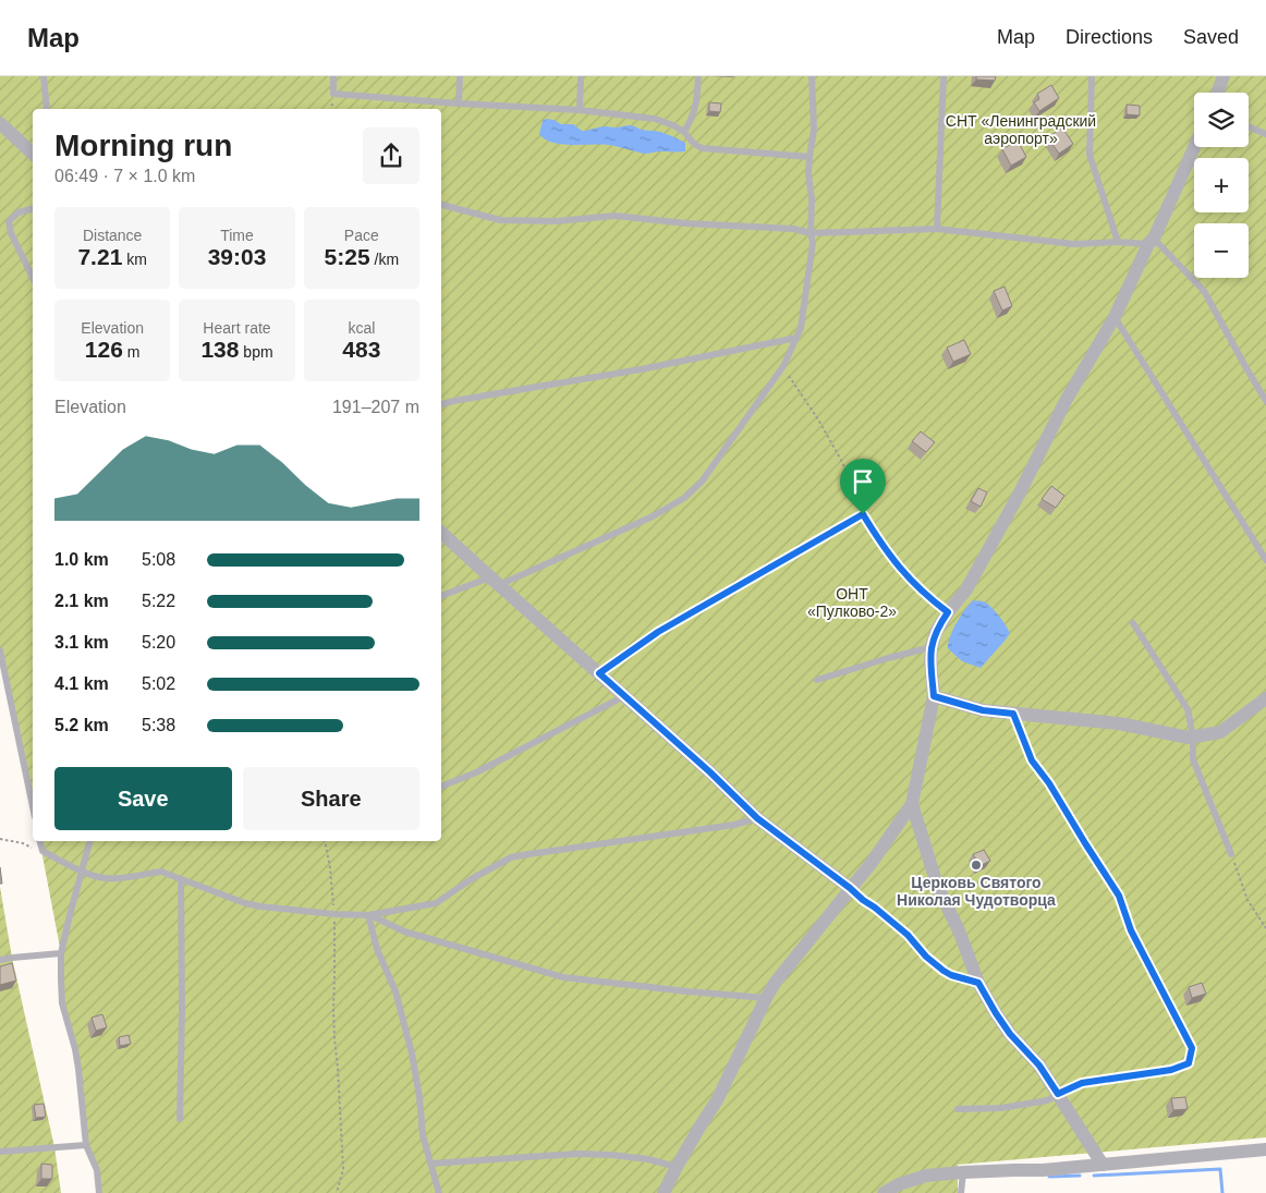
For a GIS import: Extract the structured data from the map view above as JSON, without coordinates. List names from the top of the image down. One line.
{"parks":["СНТ «Ленинградский аэропорт»","ОНТ «Пулково-2»"],"places":["Церковь Святого Николая Чудотворца"],"page":{"header":"Map","nav":["Map","Directions","Saved"],"map_buttons":["+","−"],"heading":["Morning run","06:49 · 7 × 1.0 km"],"stats":[["Distance","7.21 km"],["Time","39:03"],["Pace","5:25 /km"],["Elevation","126 m"],["Heart rate","138 bpm"],["kcal","483"]],"chart":["Elevation","191–207 m"],"list":[{"name":"1.0 km","note":"5:08"},{"name":"2.1 km","note":"5:22"},{"name":"3.1 km","note":"5:20"},{"name":"4.1 km","note":"5:02"},{"name":"5.2 km","note":"5:38"}],"buttons":["Save","Share"]}}
